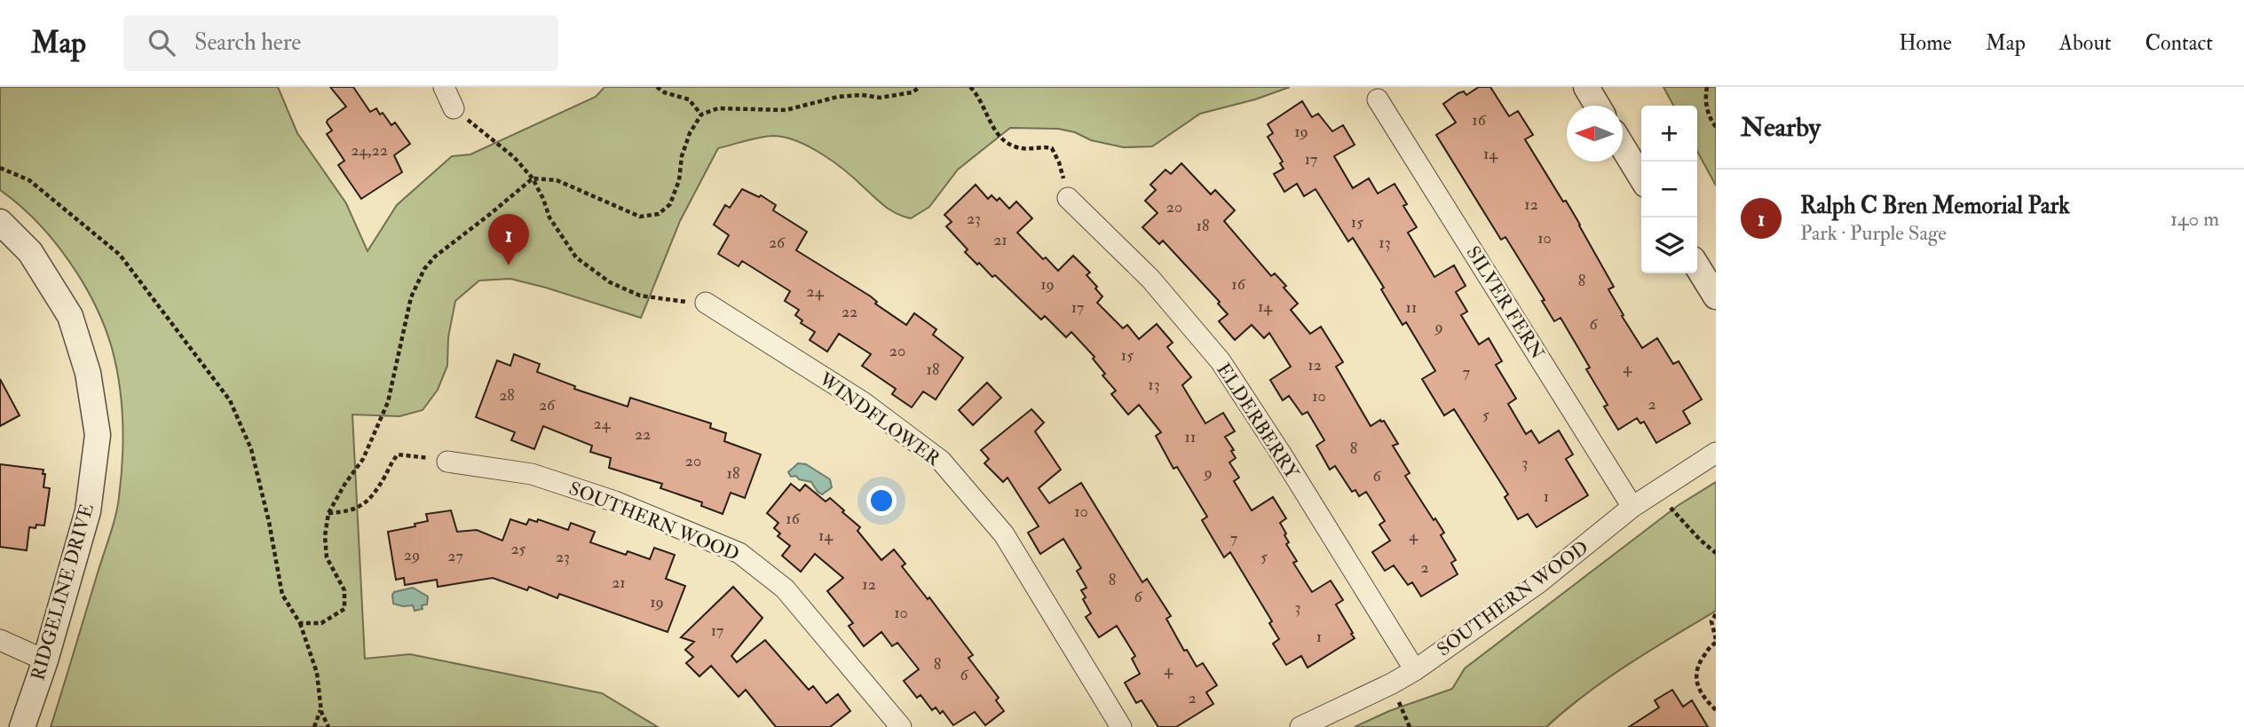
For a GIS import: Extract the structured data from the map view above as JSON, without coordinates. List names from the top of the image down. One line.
{"streets":{"street":["SILVER FERN","WINDFLOWER","ELDERBERRY","SOUTHERN WOOD","RIDGELINE DRIVE"]},"crossings":[["SILVER FERN","SOUTHERN WOOD"],["ELDERBERRY","SOUTHERN WOOD"]],"house_numbers":["16","19","24,22","14","17","12","20","23","15","18","10","21","26","13","8","19","16","24","14","17","11","22","6","9","20","15","12","4","18","7","13","28","10","2","26","5","24","22","11","8","20","3","9","18","6","1","10","16","14","4","7","25","29","27","23","5","2","8","21","12","6","19","3","10","17","1","8","4","6","2"],"north":"left","page":{"header":"Map","search":"Search here","nav":["Home","Map","About","Contact"],"heading":"Nearby","map_buttons":["+","−"],"list":[{"mark":"1","name":"Ralph C Bren Memorial Park","note":"Park · Purple Sage","value":"140 m"}],"pins":"1"}}
